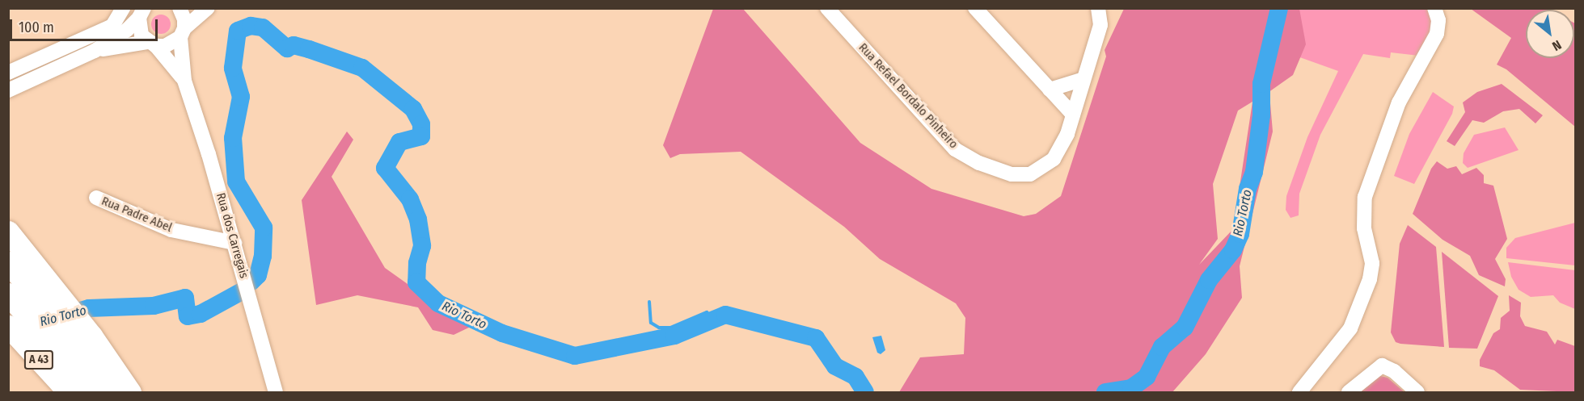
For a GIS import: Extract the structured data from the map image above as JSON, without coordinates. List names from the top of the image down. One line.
{"streets":{"highway":["A 43"],"street":["Rua Refael Bordalo Pinheiro","Rua Padre Abel","Rua dos Carregais"]},"crossings":[["Rua Padre Abel","Rua dos Carregais"]],"water":["Rio Torto"],"scale_bar":"100 m","north":"bottom right"}
